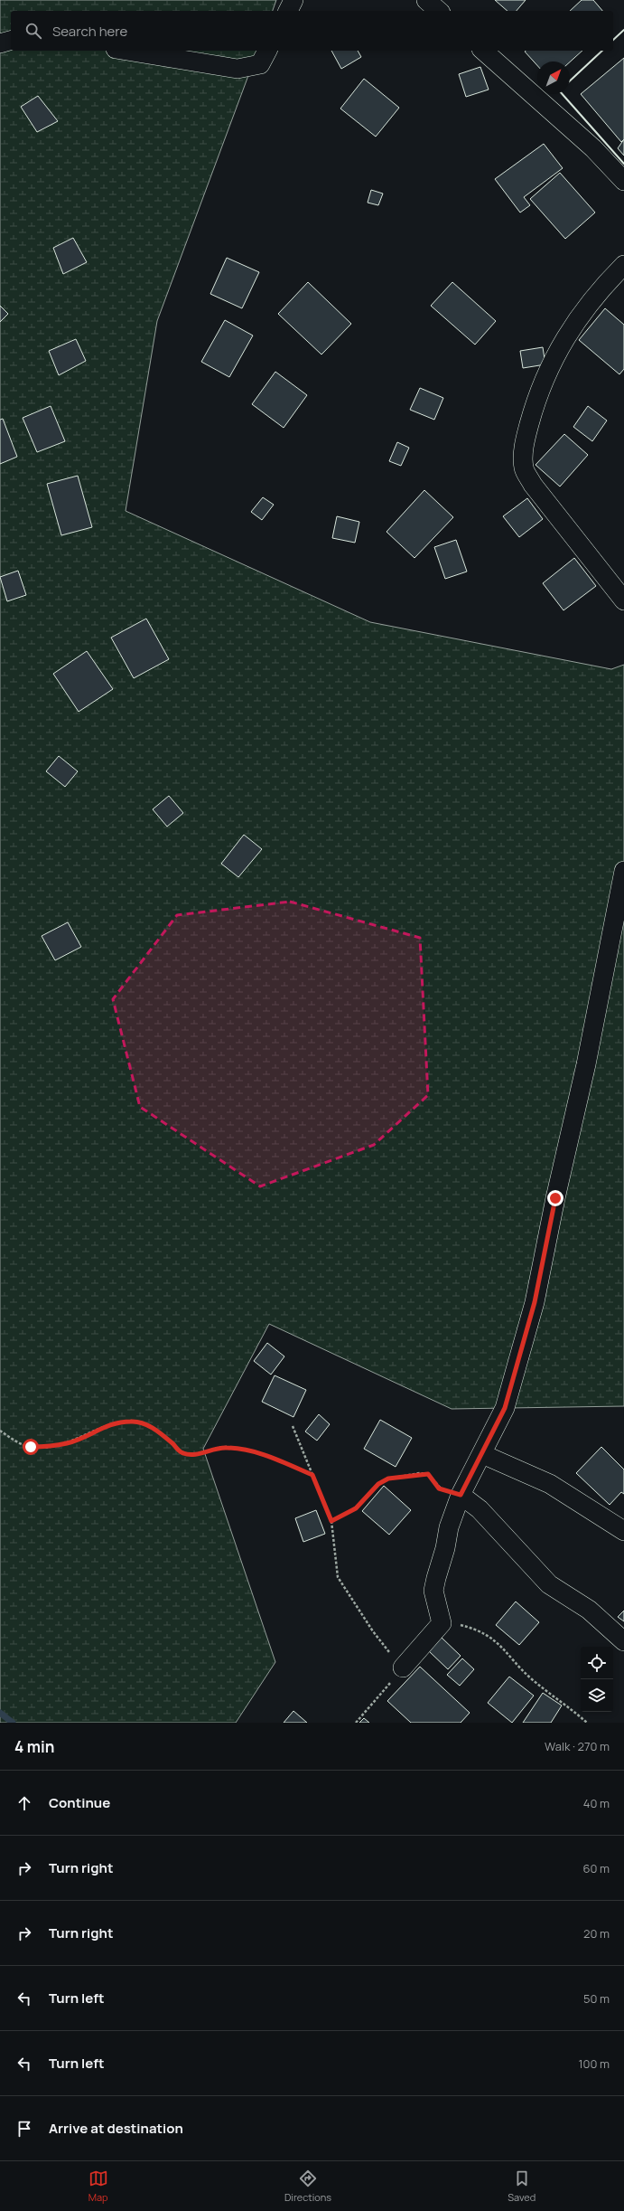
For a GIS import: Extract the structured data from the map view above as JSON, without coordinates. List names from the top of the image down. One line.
{"north":"top right","page":{"search":"Search here","heading":["4 min","Walk · 270 m"],"list":[["Continue","40 m"],["Turn right","60 m"],["Turn right","20 m"],["Turn left","50 m"],["Turn left","100 m"],"Arrive at destination"],"nav":["Map","Directions","Saved"]}}
